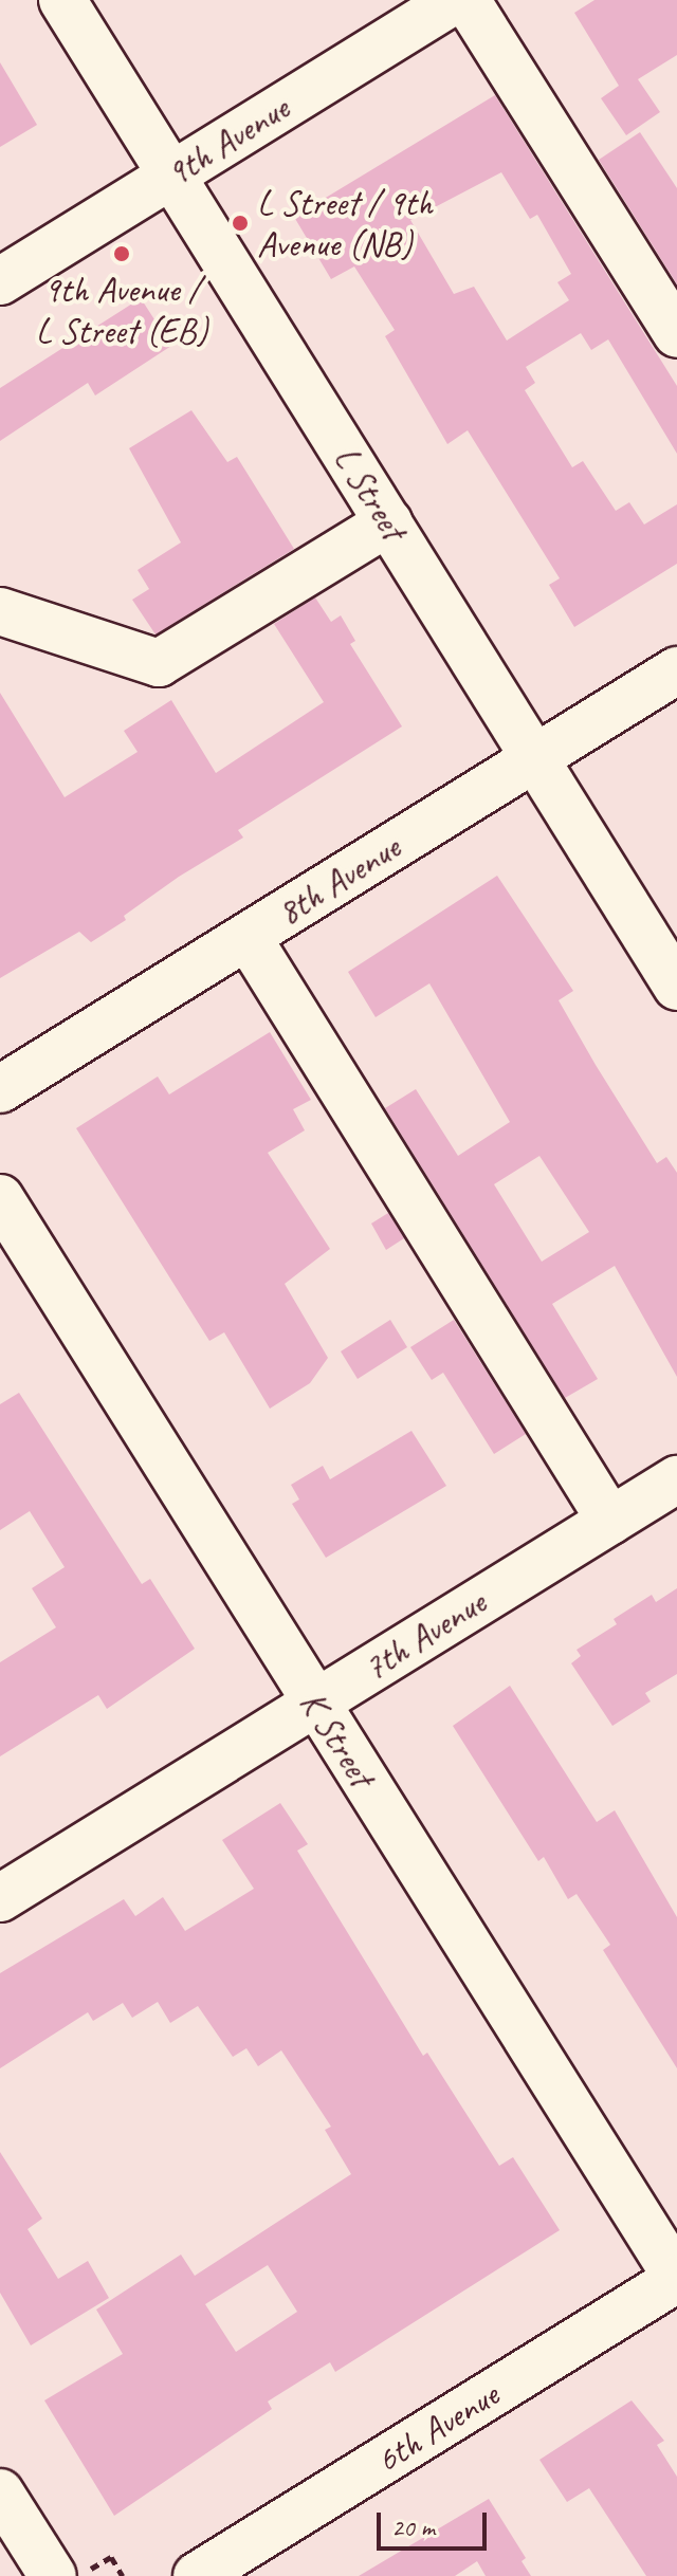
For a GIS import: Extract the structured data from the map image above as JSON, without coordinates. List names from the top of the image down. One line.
{"streets":{"street":["9th Avenue","L Street","8th Avenue","7th Avenue","K Street","6th Avenue"]},"crossings":[["9th Avenue","L Street"],["L Street","8th Avenue"],["7th Avenue","K Street"],["K Street","6th Avenue"]],"places":["L Street / 9th Avenue (NB)","9th Avenue / L Street (EB)"],"scale_bar":"20 m"}
